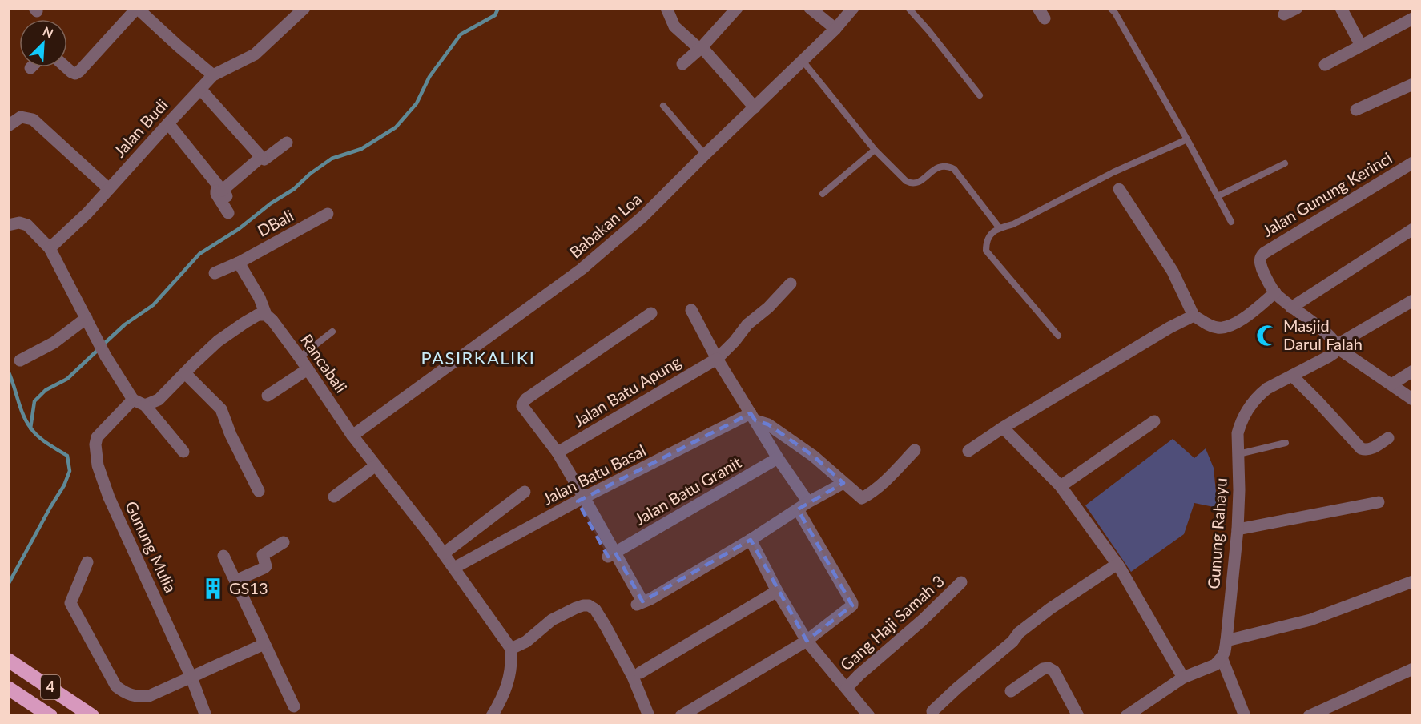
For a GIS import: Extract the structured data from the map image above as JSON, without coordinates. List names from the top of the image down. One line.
{"streets":{"highway":["4"],"street":["Jalan Budi","Jalan Gunung Kerinci","DBali","Babakan Loa","Rancabali","Jalan Batu Apung","Jalan Batu Basal","Jalan Batu Granit","Gunung Rahayu","Gunung Mulia","Gang Haji Samah 3"]},"crossings":[["Babakan Loa","Rancabali"],["Rancabali","Jalan Batu Basal"]],"districts":["PASIRKALIKI"],"places":{"mosque":["Masjid Darul Falah"],"building":["GS13"]},"north":"top right"}
